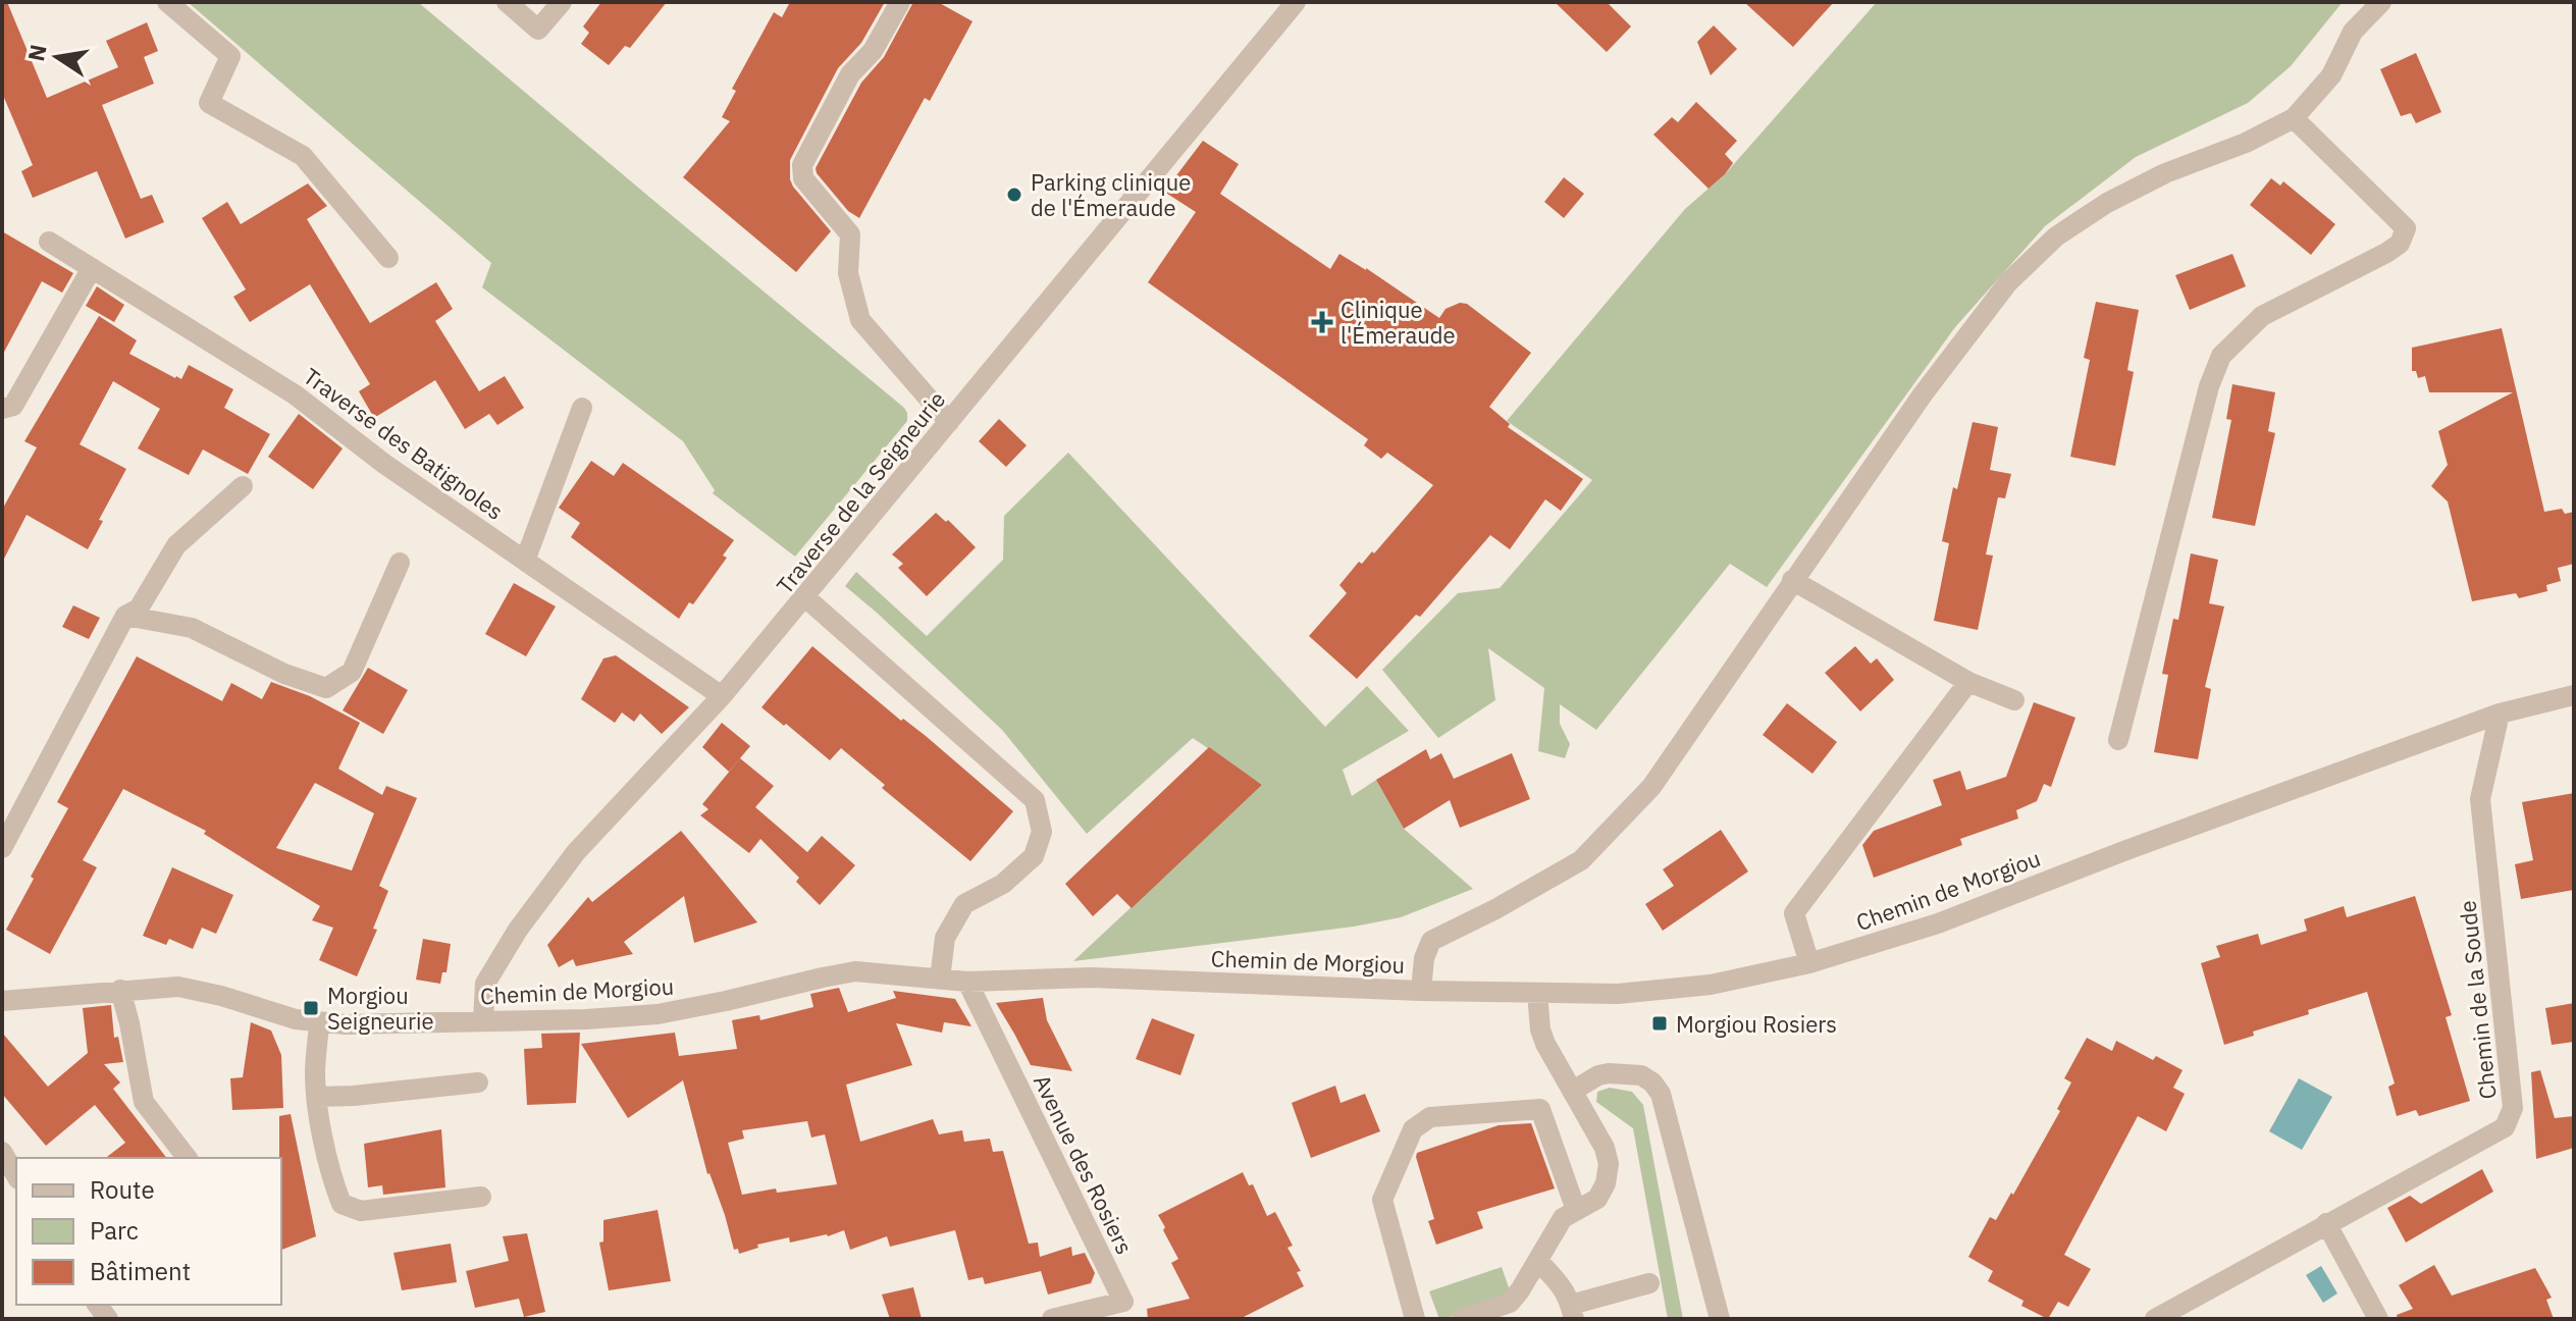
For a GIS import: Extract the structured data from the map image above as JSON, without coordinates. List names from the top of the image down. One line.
{"streets":{"street":["Traverse des Batignoles","Traverse de la Seigneurie","Chemin de Morgiou","Chemin de la Soude","Avenue des Rosiers"]},"crossings":[["Traverse des Batignoles","Traverse de la Seigneurie"],["Traverse de la Seigneurie","Chemin de Morgiou"],["Chemin de Morgiou","Chemin de la Soude"],["Chemin de Morgiou","Avenue des Rosiers"]],"places":{"other":["Parking clinique de l'Émeraude"],"health":["Clinique l'Émeraude"],"transit":["Morgiou Seigneurie","Morgiou Rosiers"]},"legend":["Route","Parc","Bâtiment"],"north":"left"}
